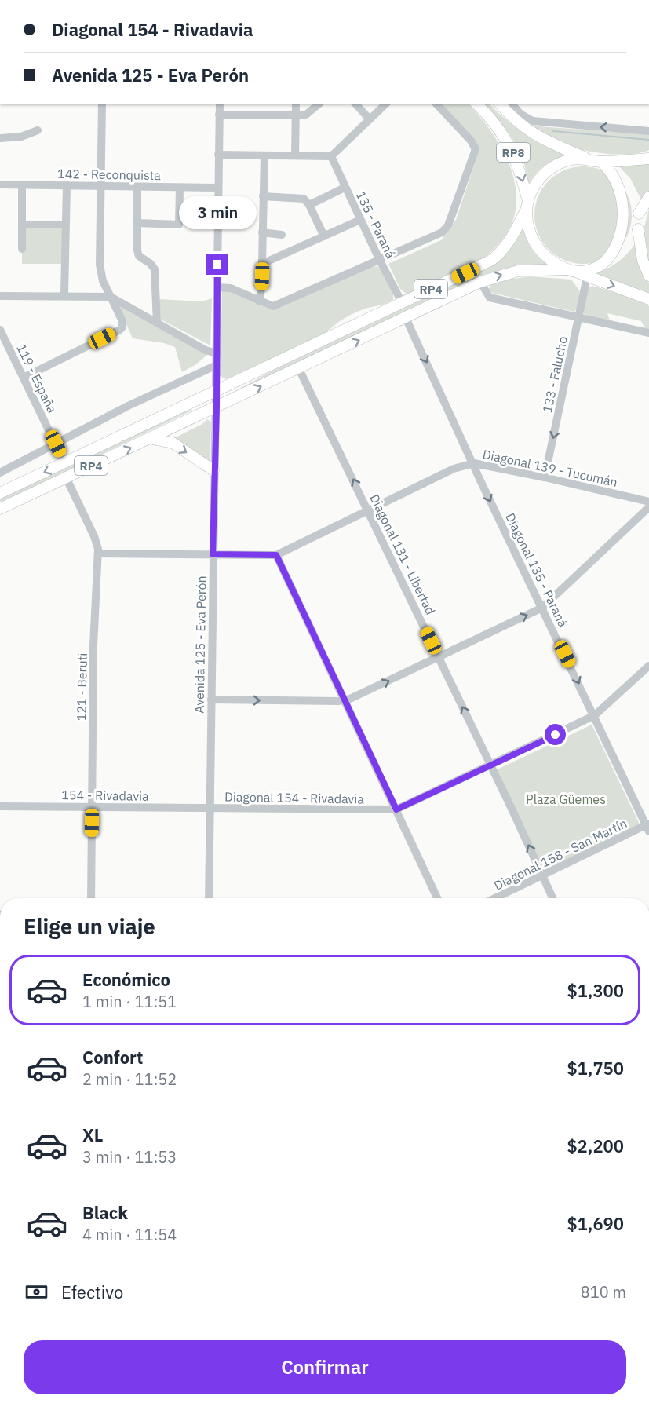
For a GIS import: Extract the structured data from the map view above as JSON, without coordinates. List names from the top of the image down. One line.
{"streets":{"main road":["RP8","RP4"],"street":["142 - Reconquista","135 - Paraná","133 - Falucho","119 - España","Diagonal 139 - Tucumán","Diagonal 131 - Libertad","Diagonal 135 - Paraná","Avenida 125 - Eva Perón","121 - Beruti","154 - Rivadavia","Diagonal 154 - Rivadavia","Diagonal 158 - San Martín"]},"crossings":[["RP8","RP4"],["142 - Reconquista","Avenida 125 - Eva Perón"],["135 - Paraná","RP4"],["RP4","119 - España"],["RP4","Diagonal 131 - Libertad"],["RP4","Diagonal 135 - Paraná"],["RP4","Avenida 125 - Eva Perón"],["RP4","121 - Beruti"],["133 - Falucho","Diagonal 139 - Tucumán"],["Diagonal 139 - Tucumán","Diagonal 131 - Libertad"],["Diagonal 139 - Tucumán","Diagonal 135 - Paraná"],["Diagonal 139 - Tucumán","Avenida 125 - Eva Perón"],["Diagonal 139 - Tucumán","121 - Beruti"],["Diagonal 131 - Libertad","Diagonal 154 - Rivadavia"],["Diagonal 131 - Libertad","Diagonal 158 - San Martín"],["Diagonal 135 - Paraná","Diagonal 154 - Rivadavia"],["Diagonal 135 - Paraná","Diagonal 158 - San Martín"],["Avenida 125 - Eva Perón","154 - Rivadavia"],["Avenida 125 - Eva Perón","Diagonal 154 - Rivadavia"],["121 - Beruti","154 - Rivadavia"],["154 - Rivadavia","Diagonal 154 - Rivadavia"]],"one_way":["133 - Falucho","Diagonal 131 - Libertad","Diagonal 135 - Paraná"],"parks":["Plaza Güemes"],"page":{"banner":["Diagonal 154 - Rivadavia","Avenida 125 - Eva Perón"],"bubble":"3 min","heading":"Elige un viaje","list":[{"name":"Económico","note":"1 min · 11:51","value":"$1,300"},{"name":"Confort","note":"2 min · 11:52","value":"$1,750"},{"name":"XL","note":"3 min · 11:53","value":"$2,200"},{"name":"Black","note":"4 min · 11:54","value":"$1,690"}],"pay":["Efectivo","810 m"],"buttons":"Confirmar"}}
